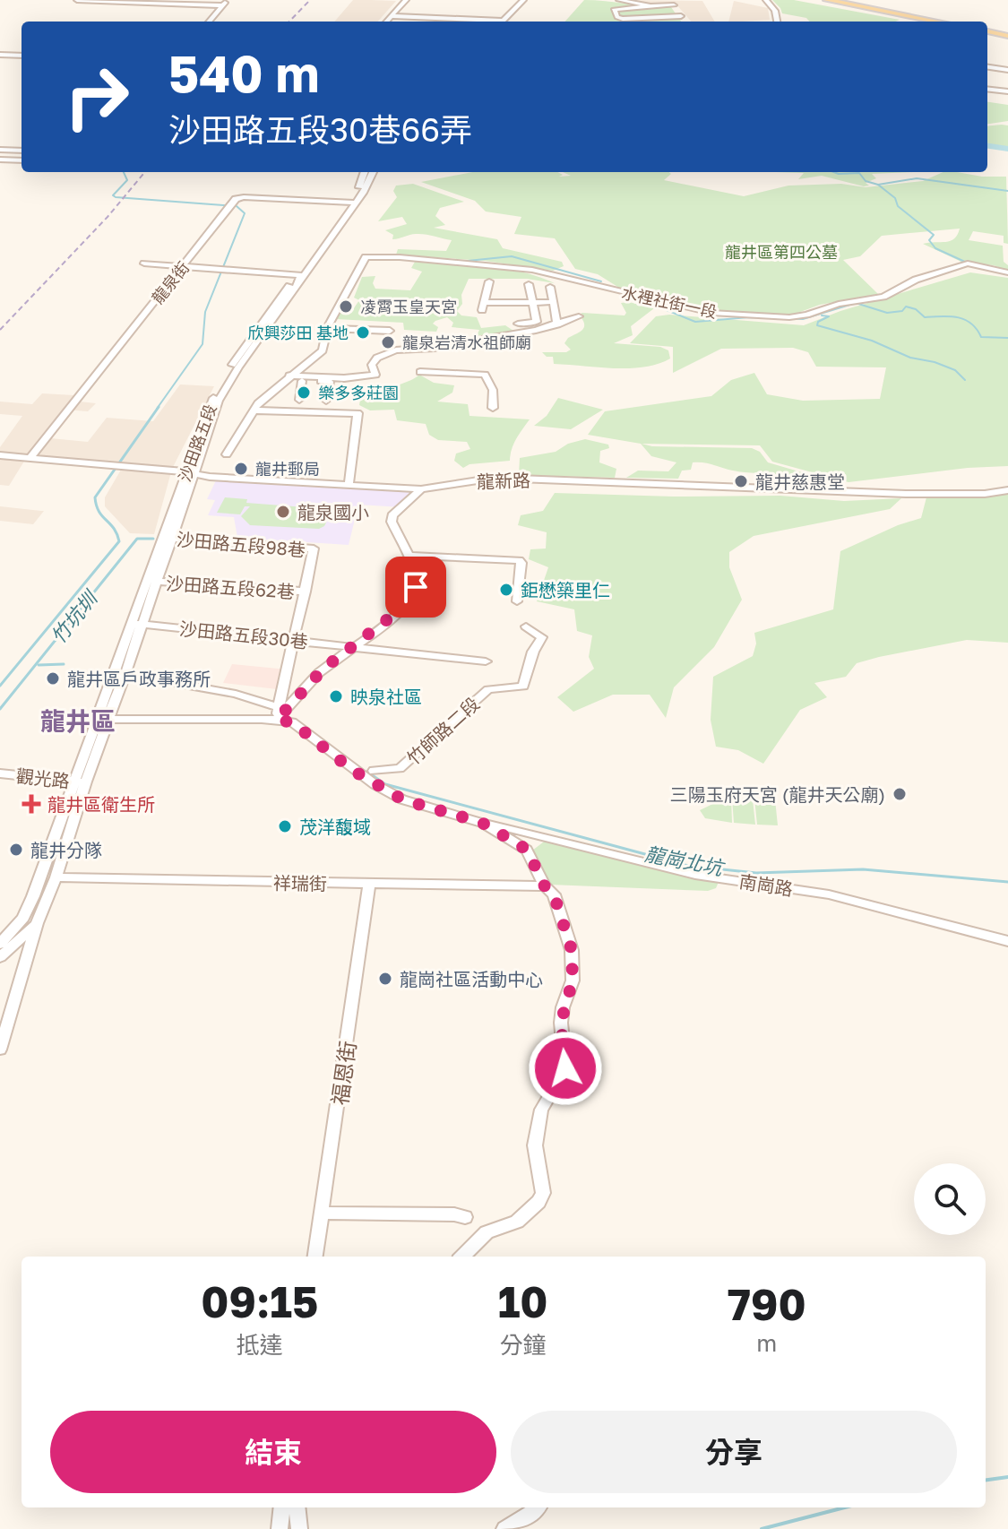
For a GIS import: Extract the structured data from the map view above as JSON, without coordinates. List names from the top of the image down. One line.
{"streets":{"street":["龍泉街","水裡社街一段","沙田路五段","龍新路","沙田路五段98巷","沙田路五段62巷","沙田路五段30巷","竹師路二段","觀光路","祥瑞街","南崗路","福恩街"]},"crossings":[["龍泉街","沙田路五段"],["龍泉街","龍新路"],["沙田路五段","龍新路"],["沙田路五段","沙田路五段98巷"],["沙田路五段","沙田路五段62巷"],["沙田路五段","沙田路五段30巷"],["沙田路五段","觀光路"],["沙田路五段","祥瑞街"],["沙田路五段98巷","沙田路五段62巷"],["沙田路五段98巷","沙田路五段30巷"],["祥瑞街","福恩街"]],"districts":["龍井區"],"water":["竹坑圳","龍崗北坑"],"parks":["龍井區第四公墓"],"places":{"other":["凌霄玉皇天宮","欣興莎田 基地","龍泉岩清水祖師廟","樂多多莊園","龍井郵局","龍井慈惠堂","龍泉國小","鉅懋築里仁","龍井區戶政事務所","映泉社區","三陽玉府天宮 (龍井天公廟)","茂洋馥域","龍井分隊","龍崗社區活動中心"],"health":["龍井區衛生所"]},"page":{"turn":["540 m","沙田路五段30巷66弄"],"eta":["09:15","抵達","10","分鐘","790","m"],"buttons":["結束","分享"]}}
